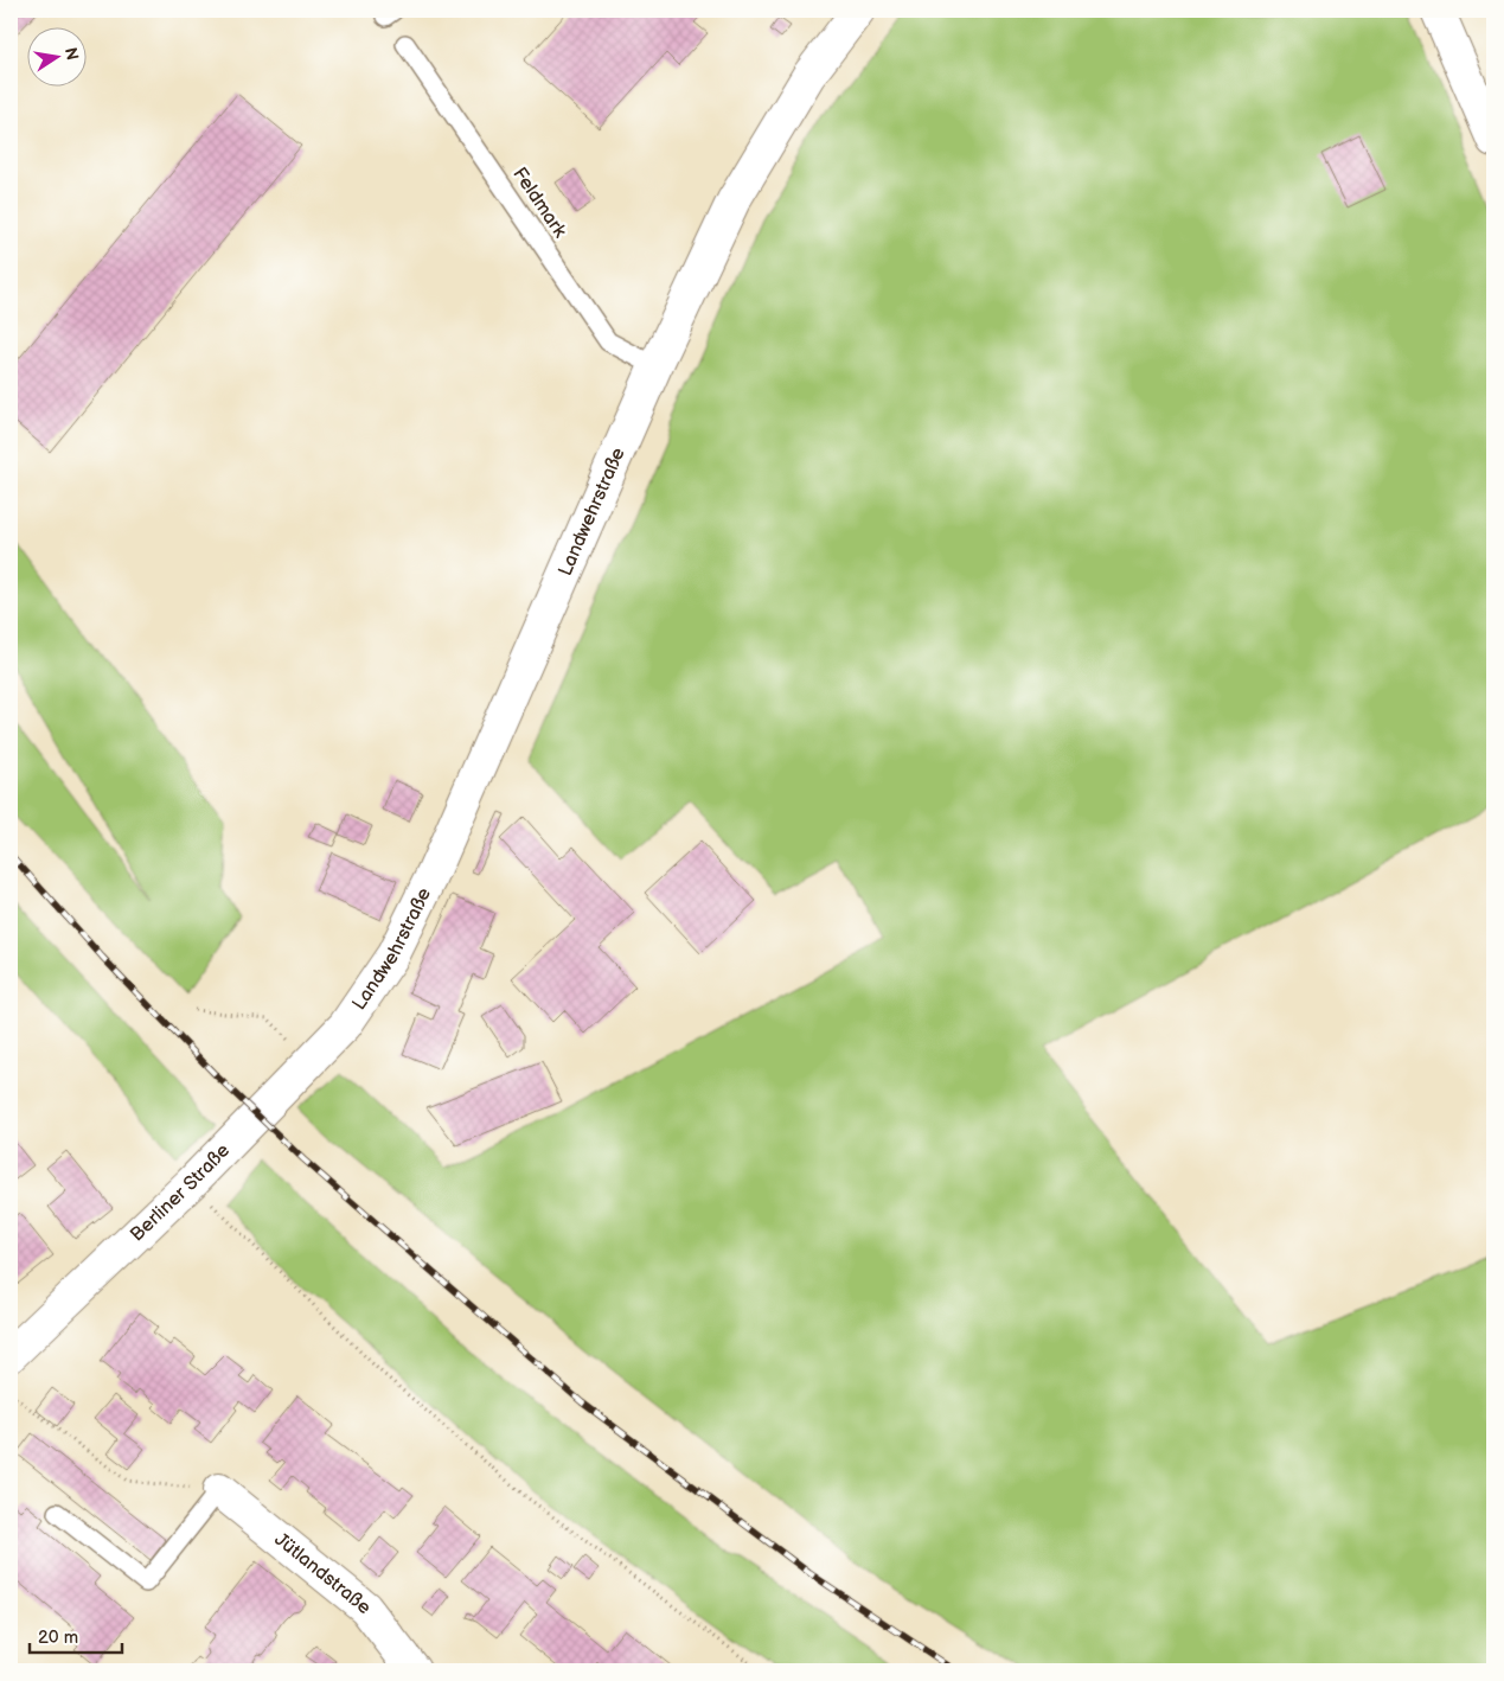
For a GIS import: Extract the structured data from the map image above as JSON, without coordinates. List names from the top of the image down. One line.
{"streets":{"street":["Landwehrstraße","Berliner Straße","Jütlandstraße"],"lane":["Feldmark"]},"crossings":[["Feldmark","Landwehrstraße"],["Landwehrstraße","Berliner Straße"]],"scale_bar":"20 m","north":"right"}
